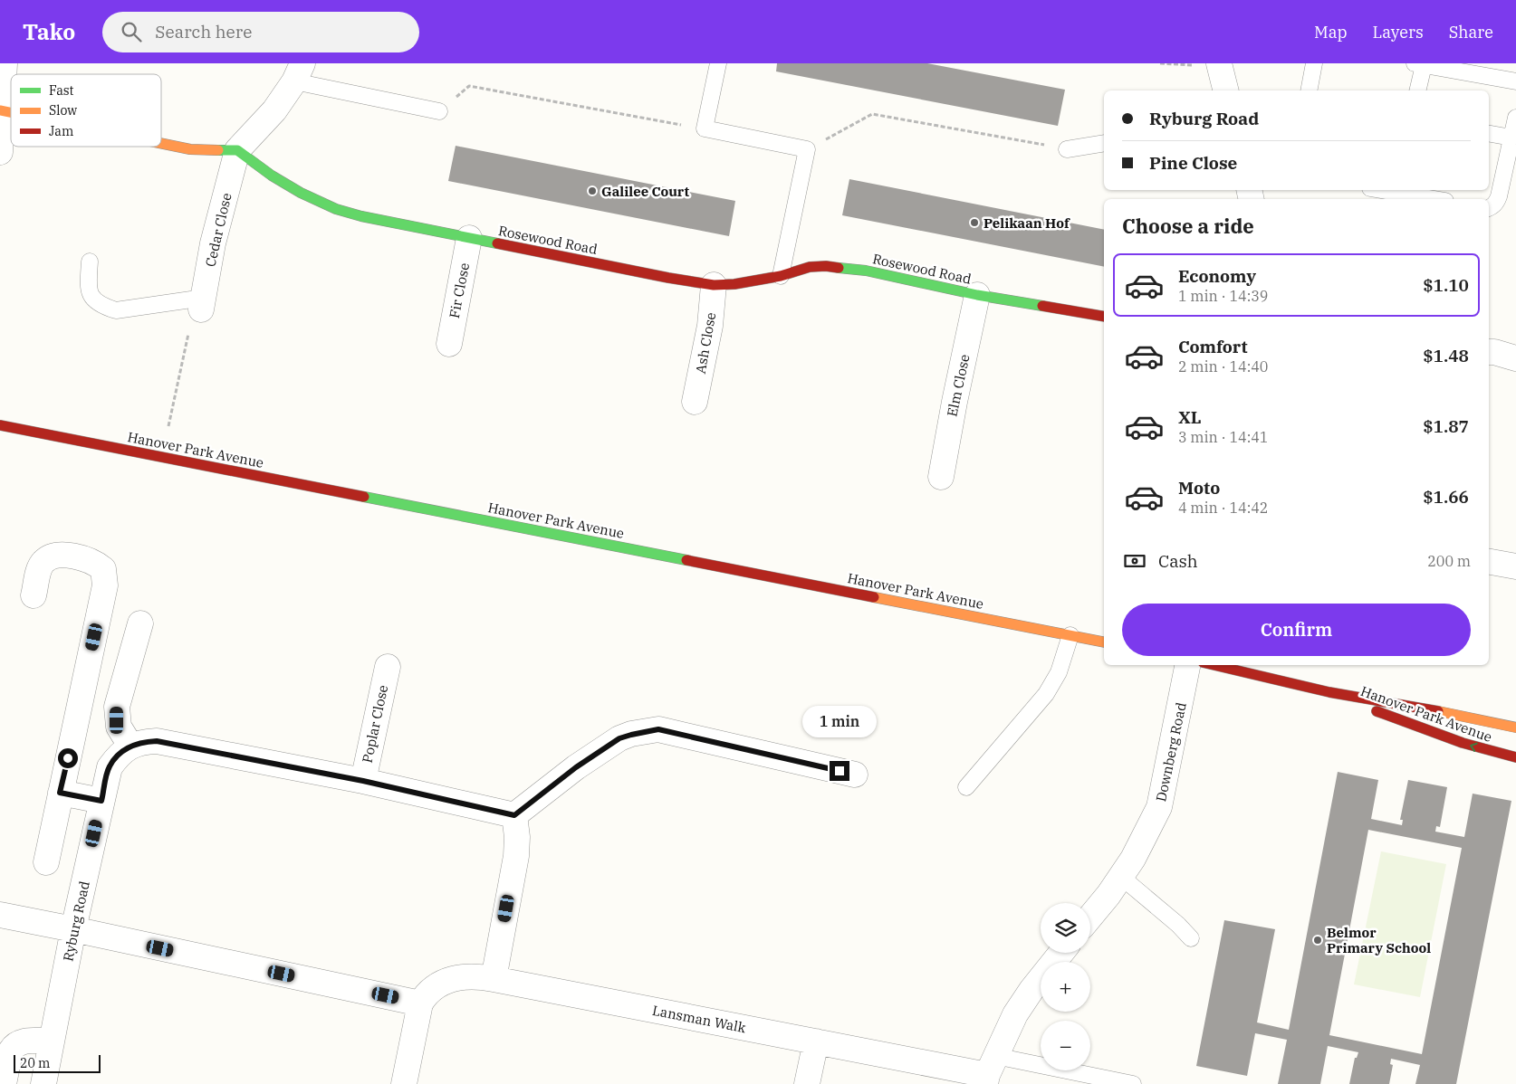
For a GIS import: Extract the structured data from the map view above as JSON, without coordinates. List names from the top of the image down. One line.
{"streets":{"street":["Cedar Close","Rosewood Road","Fir Close","Ash Close","Elm Close","Hanover Park Avenue","Poplar Close","Downberg Road","Ryburg Road","Lansman Walk"]},"crossings":[["Cedar Close","Rosewood Road"],["Rosewood Road","Fir Close"],["Rosewood Road","Ash Close"],["Rosewood Road","Elm Close"]],"places":["Galilee Court","Pelikaan Hof","Belmor Primary School"],"legend":["Fast","Slow","Jam"],"scale_bar":"20 m","page":{"header":"Tako","search":"Search here","nav":["Map","Layers","Share"],"banner":["Ryburg Road","Pine Close"],"heading":"Choose a ride","list":[{"name":"Economy","note":"1 min · 14:39","value":"$1.10"},{"name":"Comfort","note":"2 min · 14:40","value":"$1.48"},{"name":"XL","note":"3 min · 14:41","value":"$1.87"},{"name":"Moto","note":"4 min · 14:42","value":"$1.66"}],"pay":["Cash","200 m"],"buttons":"Confirm","bubble":"1 min","map_buttons":["+","−"],"scale":"20 m"}}
